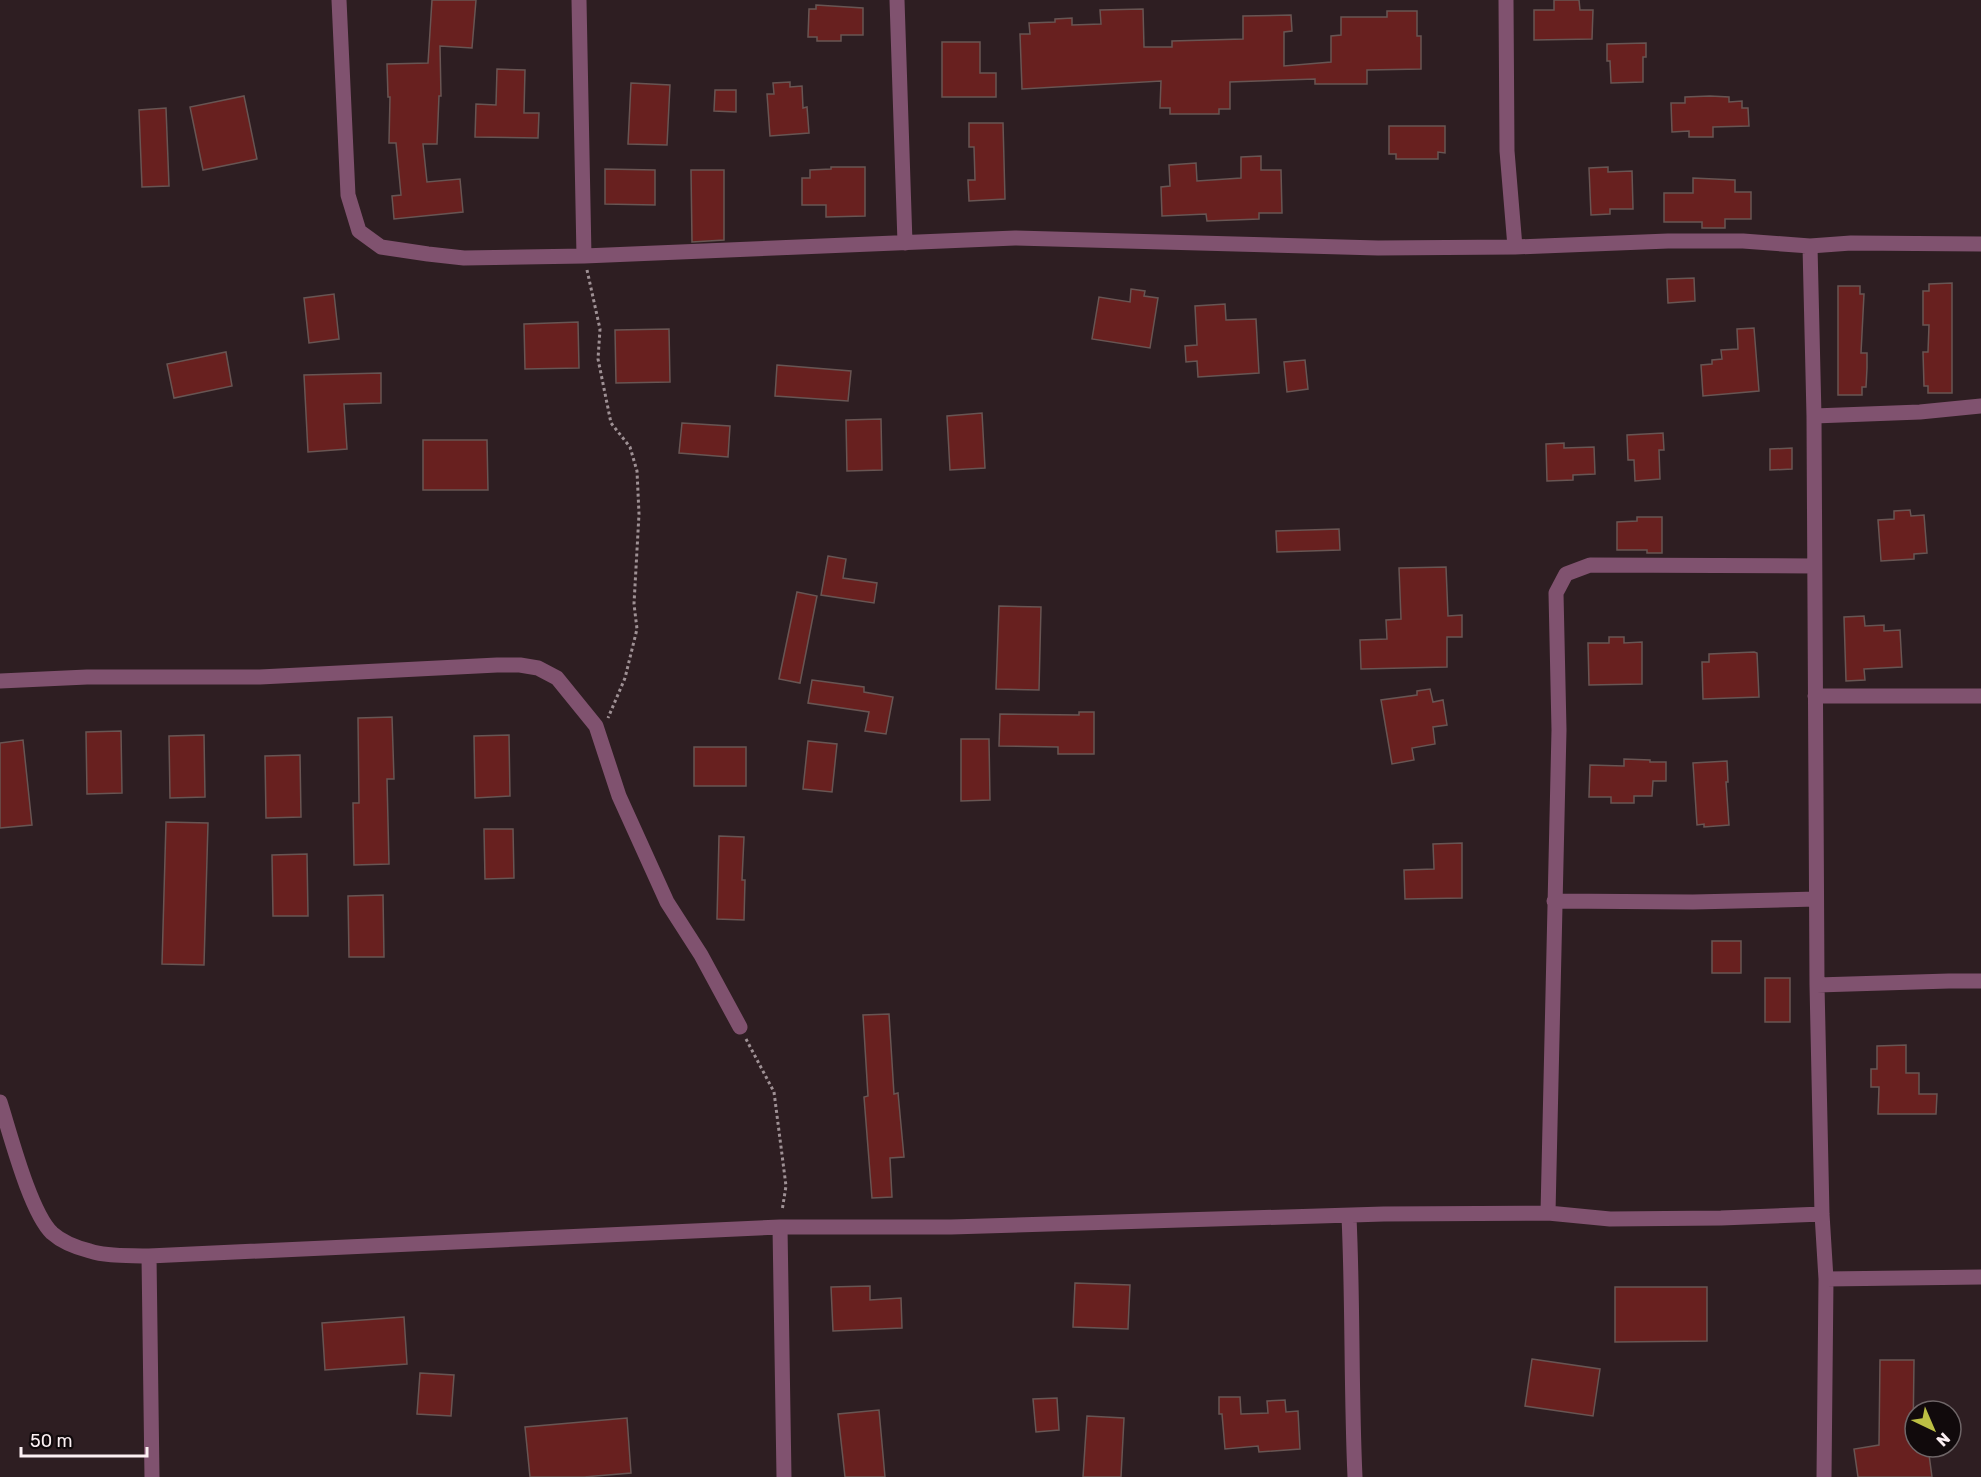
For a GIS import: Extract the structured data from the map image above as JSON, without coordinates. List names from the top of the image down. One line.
{"scale_bar":"50 m","north":"bottom right"}
